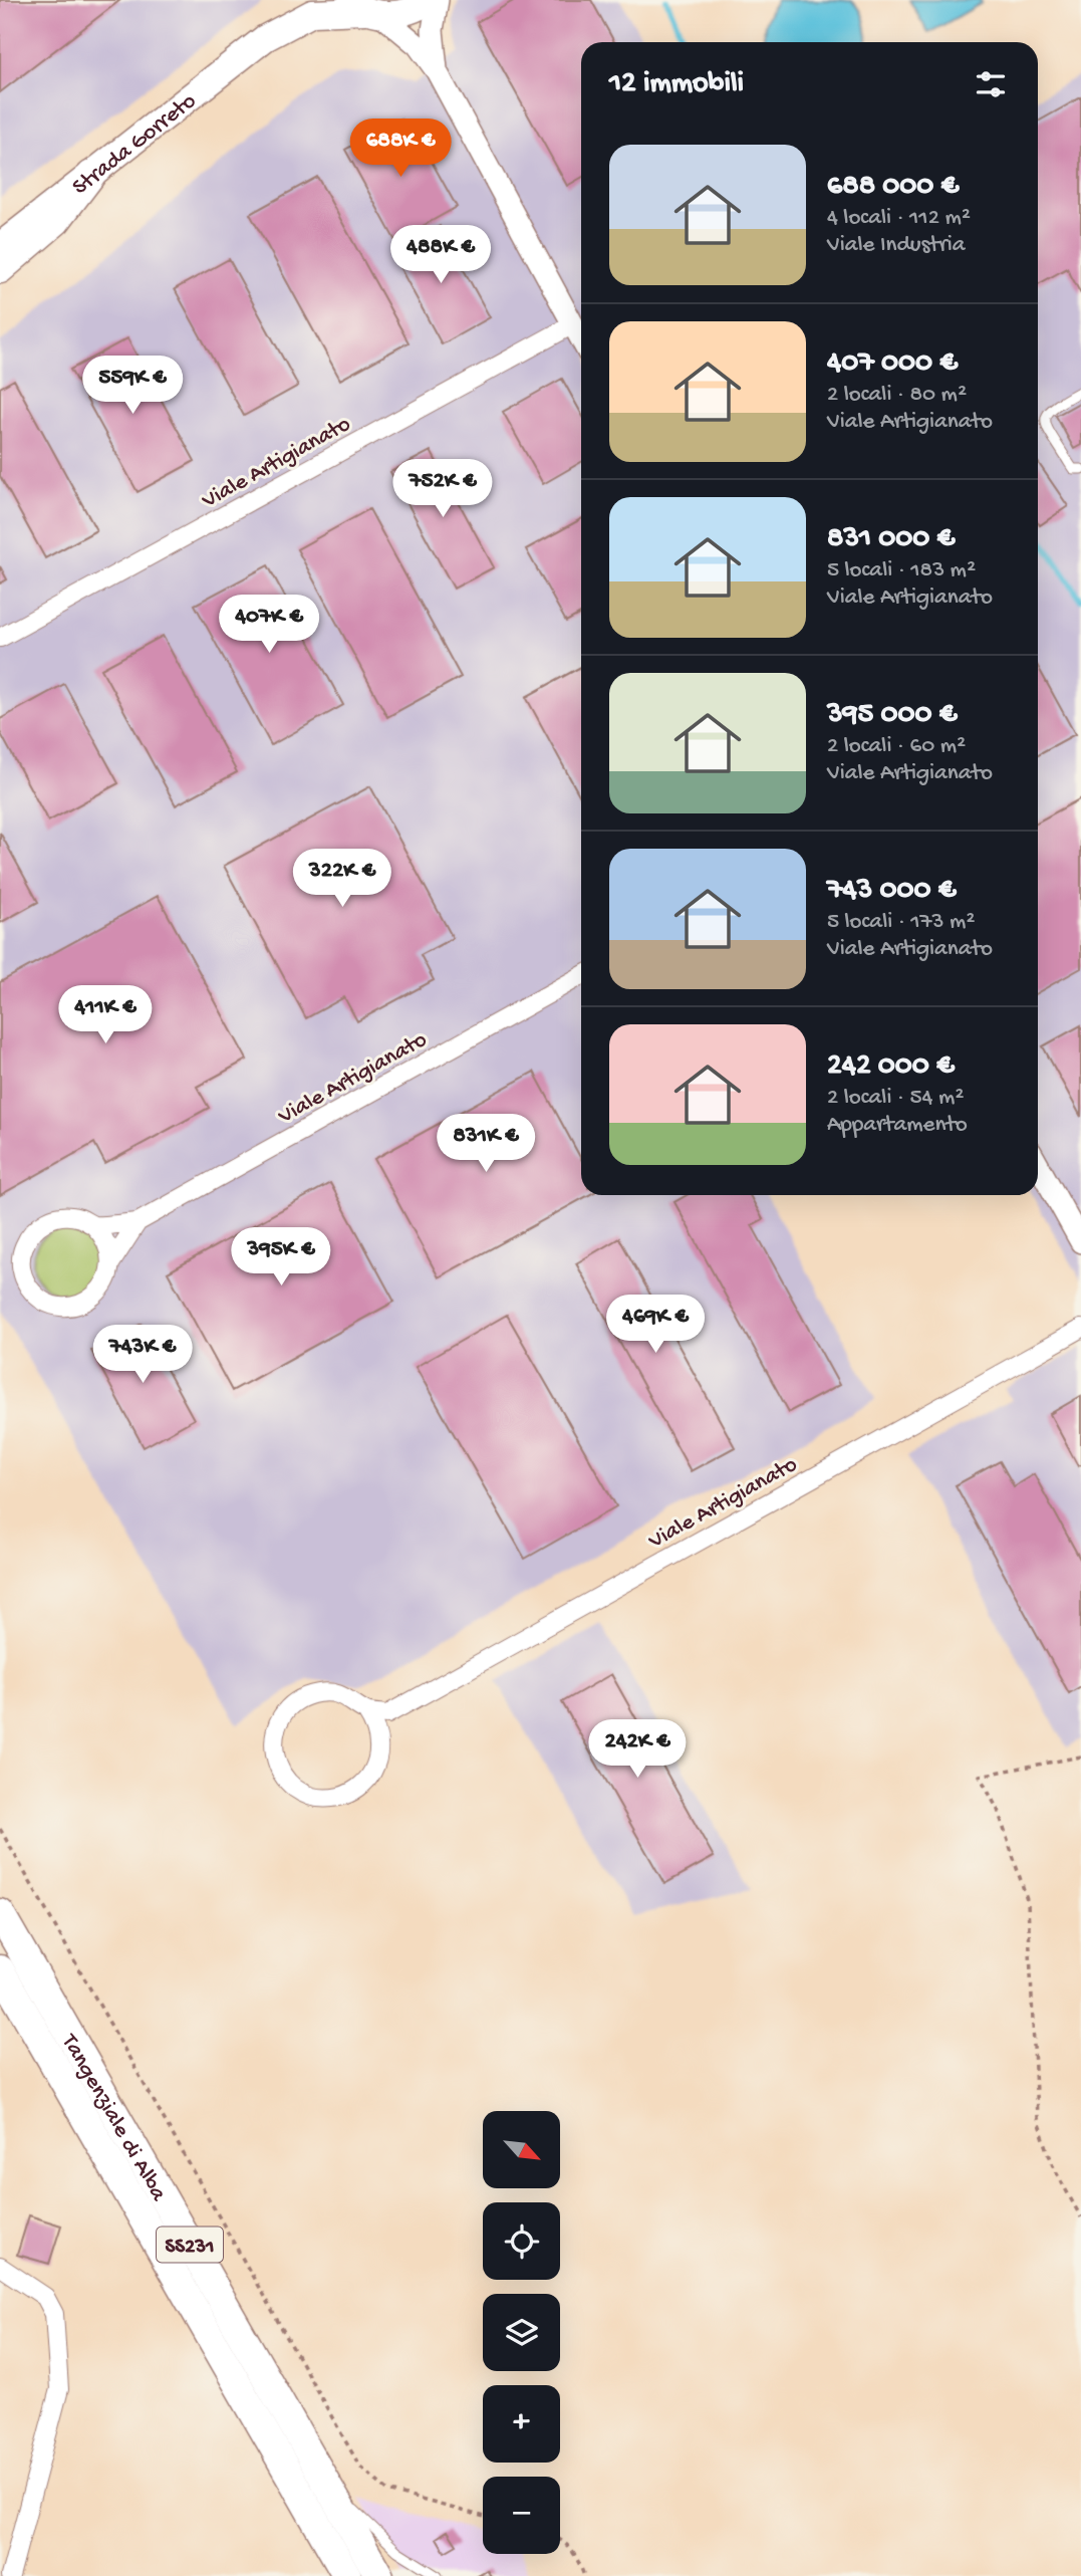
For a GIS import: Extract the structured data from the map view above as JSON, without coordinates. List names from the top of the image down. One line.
{"streets":{"highway":["Tangenziale di Alba","SS231"],"main road":["Strada Gorreto"],"street":["Viale Artigianato"]},"north":"bottom right","page":{"heading":"12 immobili","price":["688K €","488K €","559K €","752K €","407K €","322K €","411K €","831K €","395K €","469K €","743K €","242K €"],"list":[{"name":"688 000 €","note":"4 locali · 112 m² · Viale Industria"},{"name":"407 000 €","note":"2 locali · 80 m² · Viale Artigianato"},{"name":"831 000 €","note":"5 locali · 183 m² · Viale Artigianato"},{"name":"395 000 €","note":"2 locali · 60 m² · Viale Artigianato"},{"name":"743 000 €","note":"5 locali · 173 m² · Viale Artigianato"},{"name":"242 000 €","note":"2 locali · 54 m² · Appartamento"}],"map_buttons":["+","−"]}}
